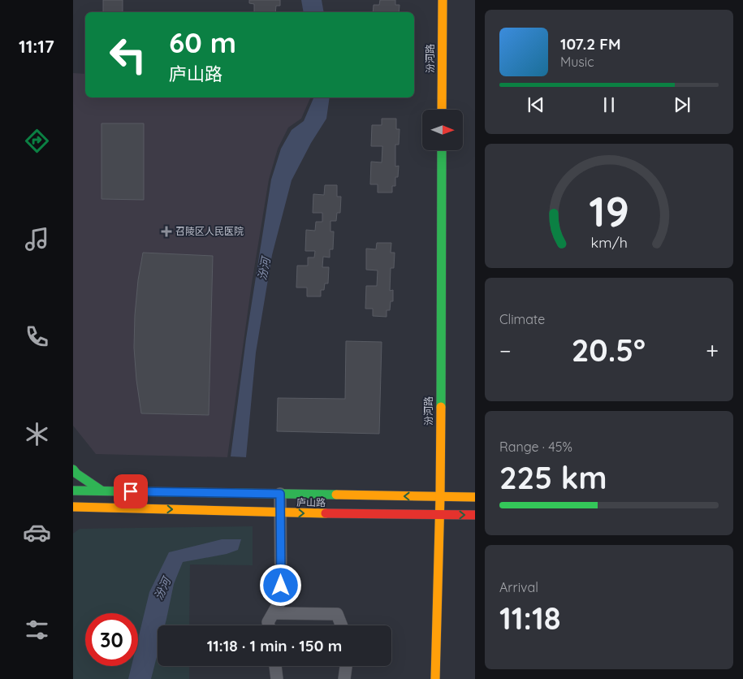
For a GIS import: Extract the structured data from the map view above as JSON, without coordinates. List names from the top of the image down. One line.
{"streets":{"main road":["汾河路","庐山路"]},"crossings":[["汾河路","庐山路"]],"water":["汾河"],"places":{"health":["召陵区人民医院"]},"north":"right","page":{"tabs":"11:17","turn":["60 m","庐山路"],"song":["107.2 FM","Music"],"tile":["Climate",["Range · 45%","225 km"],["Arrival","11:18"]],"heat":["−","20.5°","+"],"limit":"30","trip":"11:18 · 1 min · 150 m","gauge":["19","km/h"]}}
